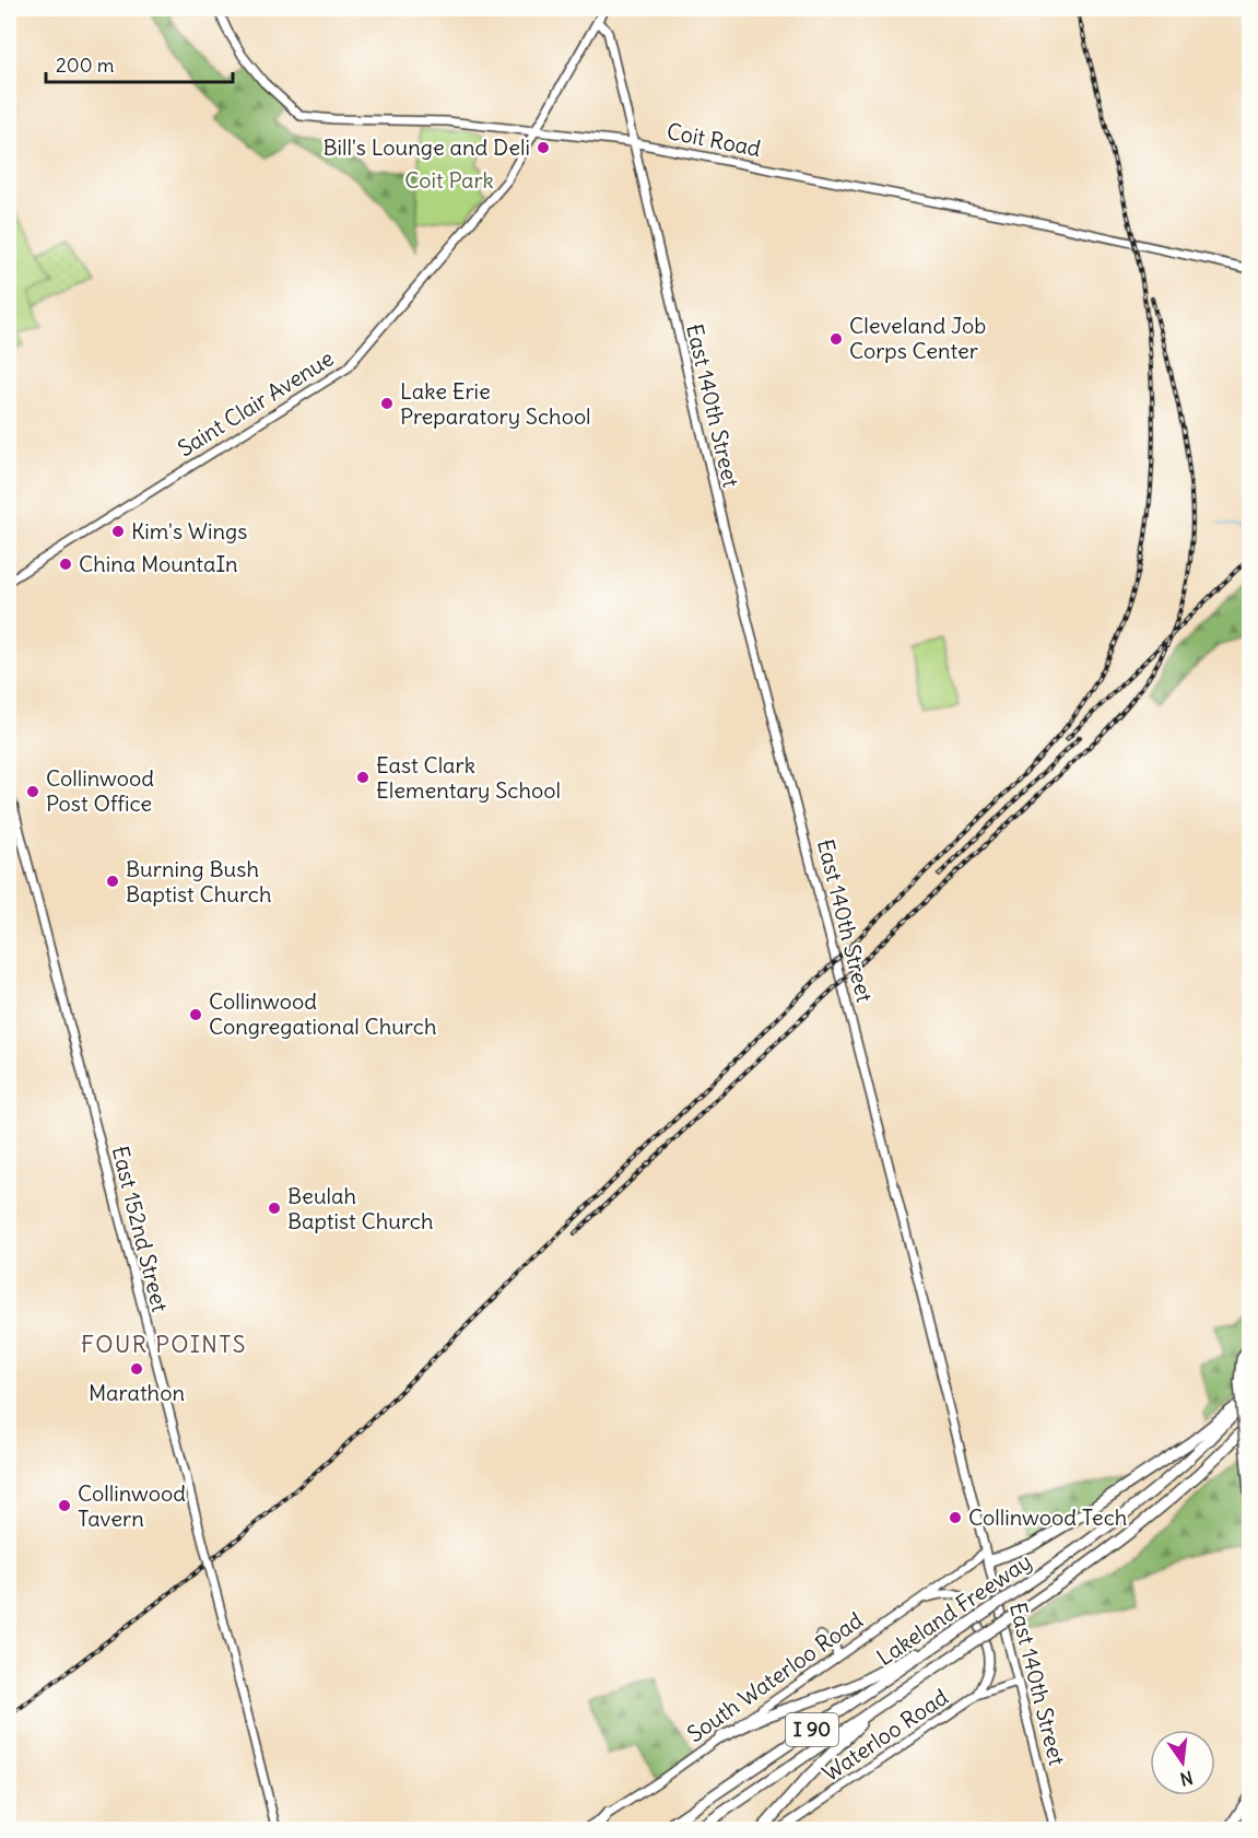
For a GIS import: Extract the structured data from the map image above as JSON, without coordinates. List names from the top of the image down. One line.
{"streets":{"highway":["Lakeland Freeway","I 90"],"street":["Coit Road","Saint Clair Avenue","East 140th Street","East 152nd Street","South Waterloo Road","Waterloo Road"]},"crossings":[["Coit Road","Saint Clair Avenue"],["Coit Road","East 140th Street"],["Saint Clair Avenue","East 140th Street"],["East 140th Street","South Waterloo Road"],["East 140th Street","Waterloo Road"]],"districts":["FOUR POINTS"],"parks":["Coit Park"],"places":["Bill's Lounge and Deli","Cleveland Job Corps Center","Lake Erie Preparatory School","Kim's Wings","China MountaIn","East Clark Elementary School","Collinwood Post Office","Burning Bush Baptist Church","Collinwood Congregational Church","Beulah Baptist Church","Marathon","Collinwood Tavern","Collinwood Tech"],"scale_bar":"200 m","north":"bottom"}
